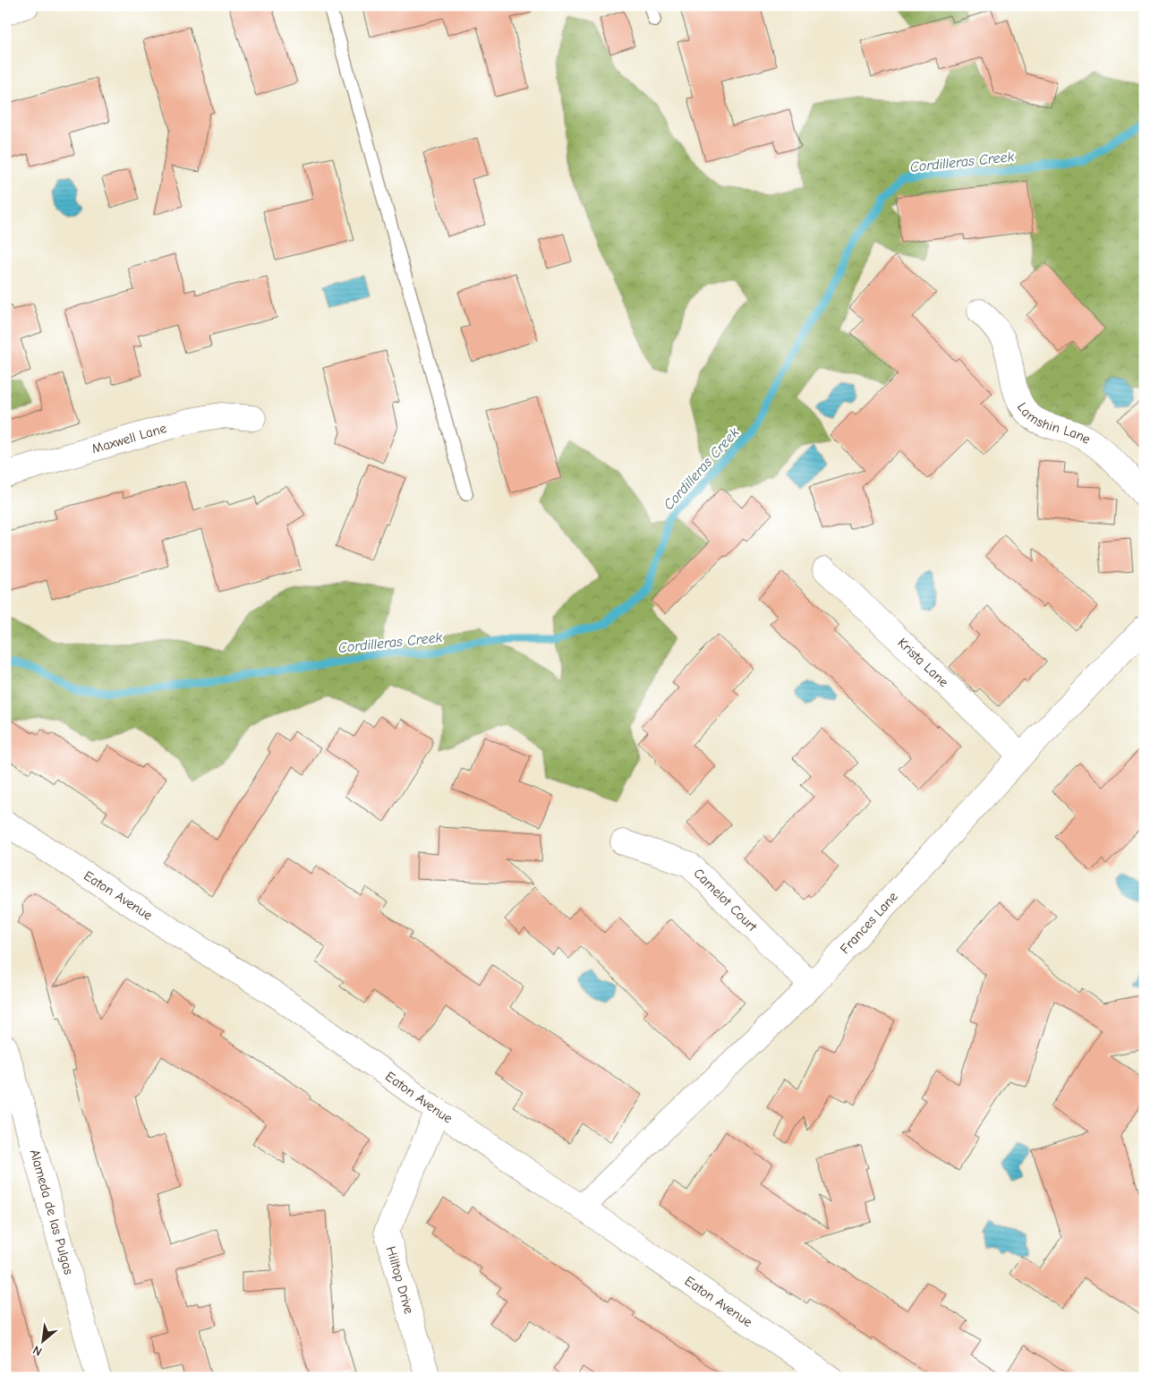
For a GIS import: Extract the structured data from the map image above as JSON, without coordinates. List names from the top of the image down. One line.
{"streets":{"street":["Lamshin Lane","Maxwell Lane","Krista Lane","Eaton Avenue","Camelot Court","Frances Lane","Alameda de las Pulgas","Hilltop Drive"]},"crossings":[["Krista Lane","Frances Lane"],["Eaton Avenue","Frances Lane"],["Eaton Avenue","Hilltop Drive"],["Camelot Court","Frances Lane"]],"water":["Cordilleras Creek"],"north":"bottom left"}
